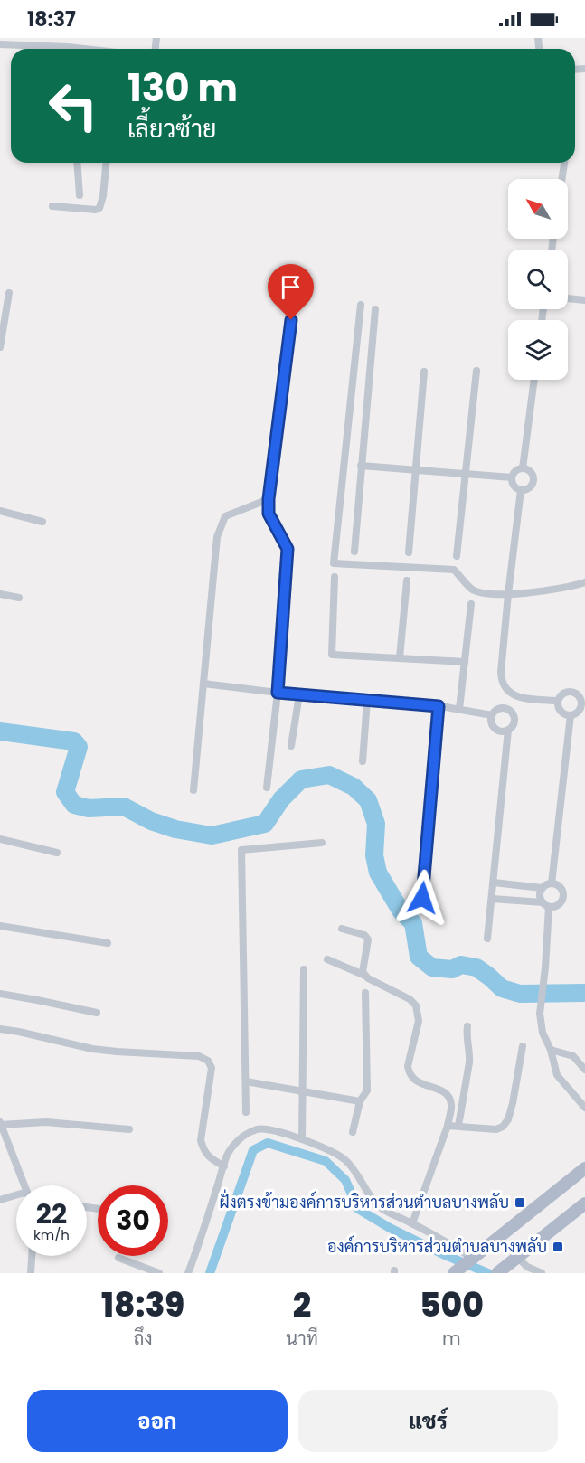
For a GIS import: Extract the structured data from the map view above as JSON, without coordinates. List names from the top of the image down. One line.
{"places":{"transit":["ฝั่งตรงข้ามองค์การบริหารส่วนตำบลบางพลับ","องค์การบริหารส่วนตำบลบางพลับ"]},"north":"top left","page":{"status":"18:37","turn":["130 m","เลี้ยวซ้าย"],"speed":"22 km/h","limit":"30","eta":["18:39","ถึง","2","นาที","500","m"],"buttons":["ออก","แชร์"]}}
